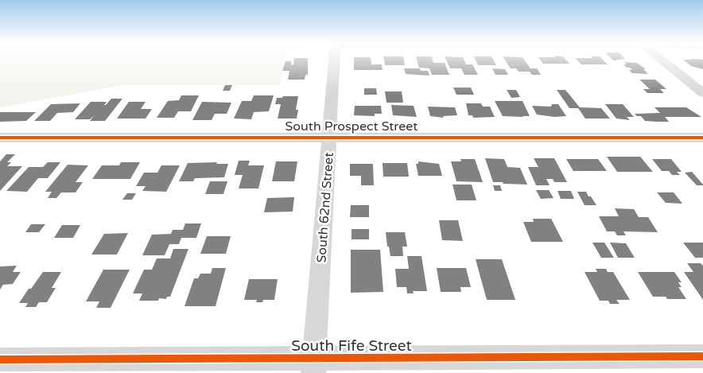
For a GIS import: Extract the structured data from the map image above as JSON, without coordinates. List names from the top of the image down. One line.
{"streets":{"street":["South Prospect Street","South 62nd Street","South Fife Street"]},"crossings":[["South Prospect Street","South 62nd Street"],["South 62nd Street","South Fife Street"]]}
